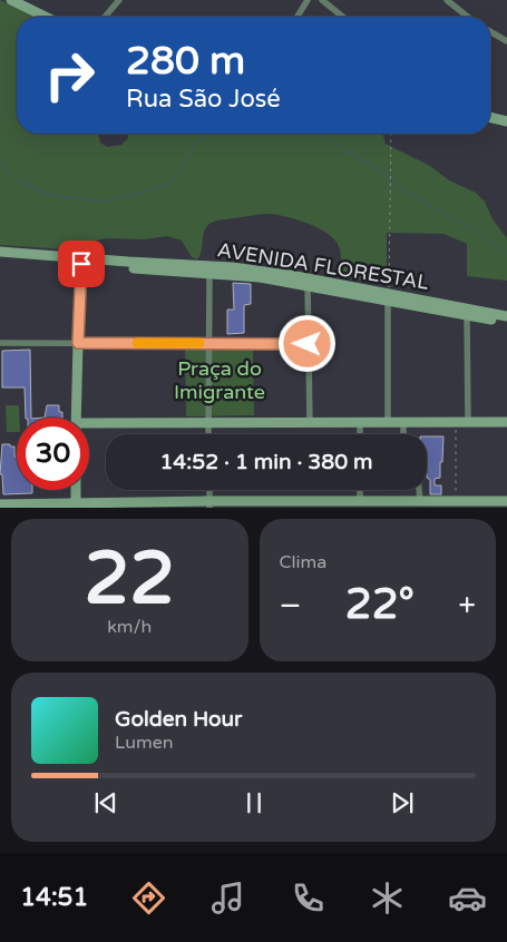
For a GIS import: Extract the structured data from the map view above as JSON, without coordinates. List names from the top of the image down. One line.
{"streets":{"main road":["AVENIDA FLORESTAL"]},"parks":["Praça do Imigrante"],"page":{"turn":["280 m","Rua São José"],"limit":"30","trip":"14:52 · 1 min · 380 m","tile":[["22","km/h"],"Clima"],"heat":["−","22°","+"],"song":["Golden Hour","Lumen"],"tabs":"14:51"}}
